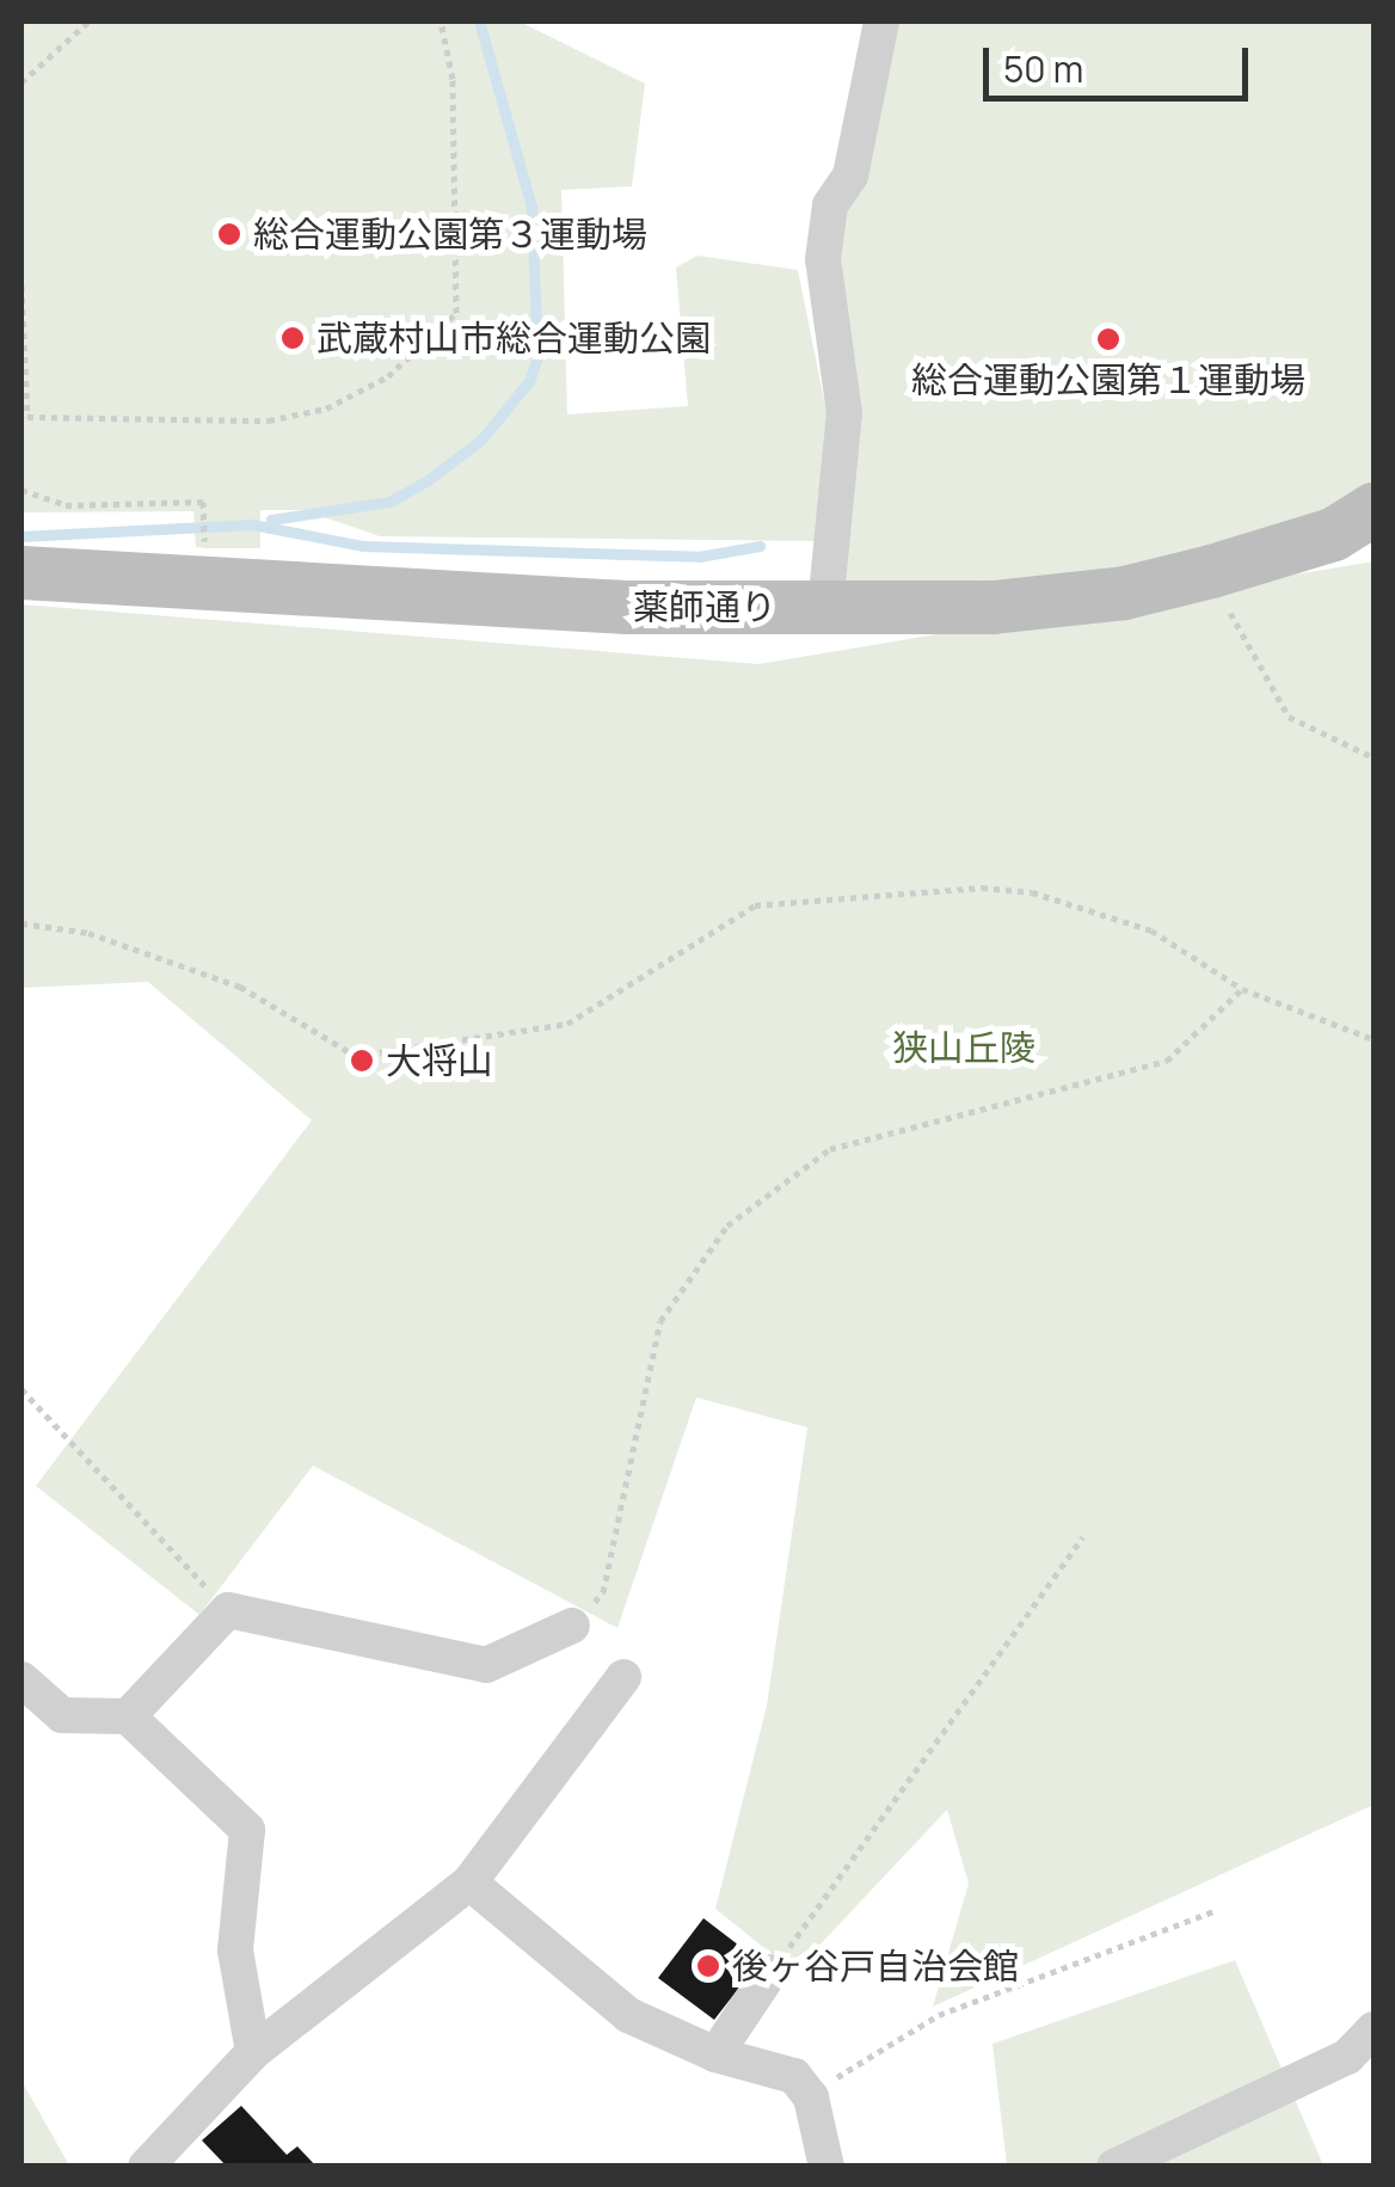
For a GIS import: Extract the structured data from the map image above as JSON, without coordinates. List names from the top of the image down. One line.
{"streets":{"street":["薬師通り"]},"parks":["狭山丘陵"],"places":["総合運動公園第３運動場","武蔵村山市総合運動公園","総合運動公園第１運動場","大将山","後ヶ谷戸自治会館"],"scale_bar":"50 m"}
